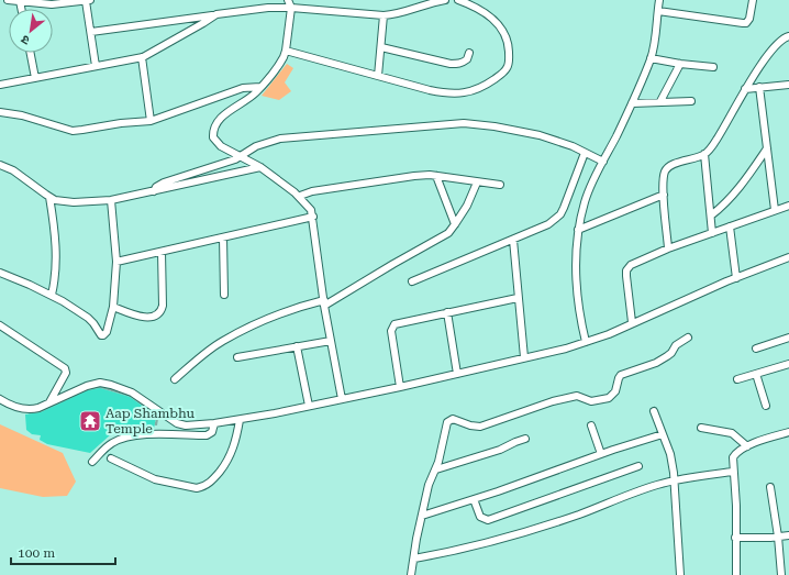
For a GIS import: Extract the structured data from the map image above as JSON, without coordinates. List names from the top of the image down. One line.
{"places":{"temple":["Aap Shambhu Temple"]},"scale_bar":"100 m","north":"bottom left"}
